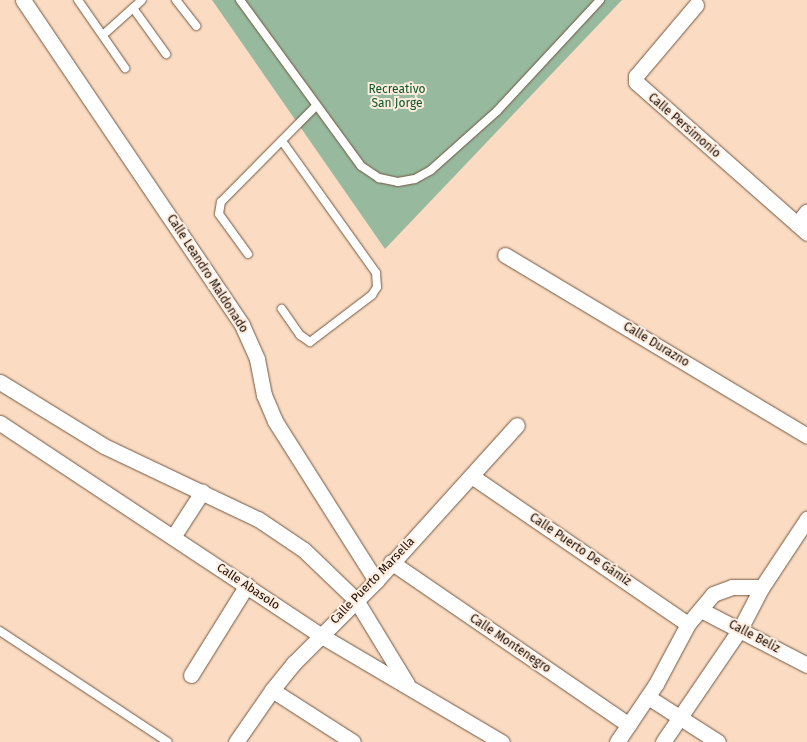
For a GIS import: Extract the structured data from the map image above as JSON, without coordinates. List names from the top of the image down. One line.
{"streets":{"street":["Calle Persimonio","Calle Leandro Maldonado","Calle Durazno","Calle Puerto De Gámiz","Calle Puerto Marsella","Calle Abasolo","Calle Beliz","Calle Montenegro"]},"crossings":[["Calle Leandro Maldonado","Calle Puerto Marsella"],["Calle Puerto De Gámiz","Calle Puerto Marsella"],["Calle Puerto Marsella","Calle Abasolo"],["Calle Puerto Marsella","Calle Montenegro"]],"parks":["Recreativo San Jorge"]}
